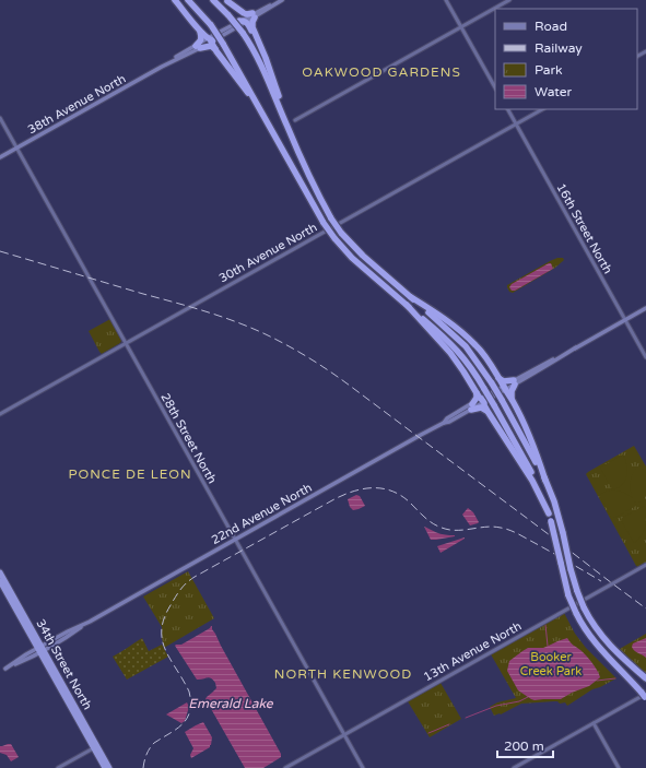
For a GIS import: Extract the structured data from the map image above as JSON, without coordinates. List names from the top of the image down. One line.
{"streets":{"highway":["34th Street North"],"main road":["38th Avenue North","22nd Avenue North"],"street":["16th Street North","30th Avenue North","28th Street North","13th Avenue North"]},"crossings":[["38th Avenue North","28th Street North"],["16th Street North","30th Avenue North"],["30th Avenue North","28th Street North"],["28th Street North","22nd Avenue North"],["28th Street North","13th Avenue North"],["22nd Avenue North","34th Street North"]],"districts":["OAKWOOD GARDENS","PONCE DE LEON","NORTH KENWOOD"],"water":["Emerald Lake"],"parks":["Booker Creek Park"],"legend":["Road","Railway","Park","Water"],"scale_bar":"200 m"}
